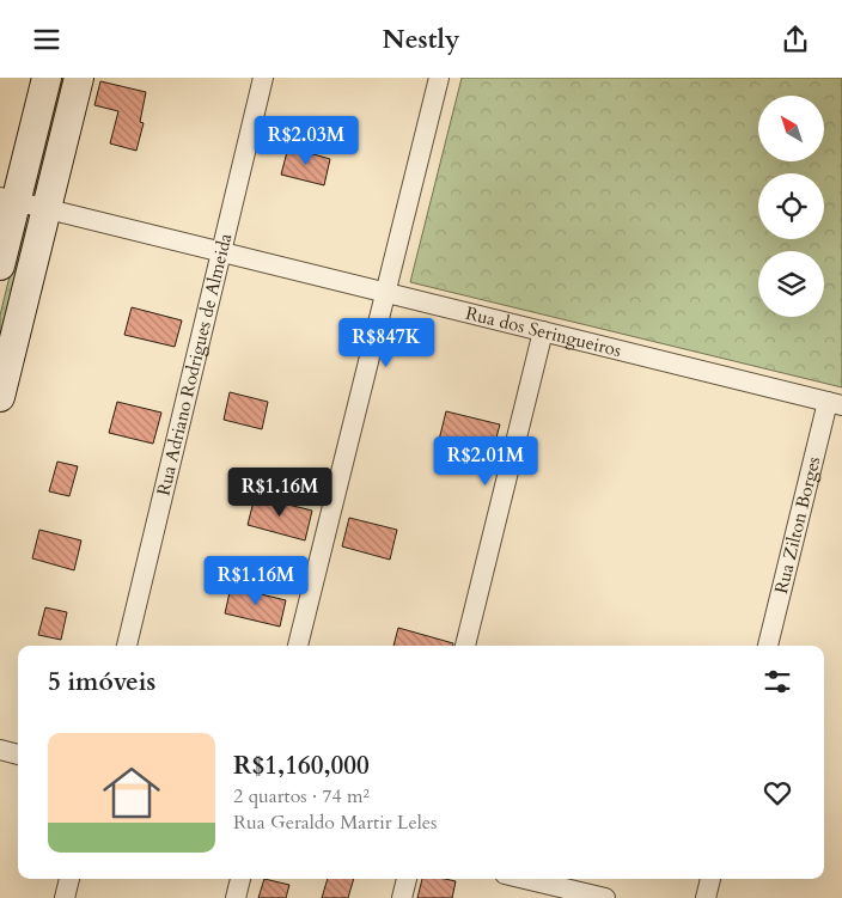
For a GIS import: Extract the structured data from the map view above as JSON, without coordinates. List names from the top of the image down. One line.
{"streets":{"street":["Rua dos Seringueiros","Rua Adriano Rodrigues de Almeida","Rua Zilton Borges"]},"crossings":[["Rua dos Seringueiros","Rua Adriano Rodrigues de Almeida"],["Rua dos Seringueiros","Rua Zilton Borges"]],"north":"top left","page":{"header":"Nestly","price":["R$2.03M","R$847K","R$2.01M","R$1.16M","R$1.16M"],"heading":"5 imóveis","list":[{"name":"R$1,160,000","note":"2 quartos · 74 m² · Rua Geraldo Martir Leles"}]}}
